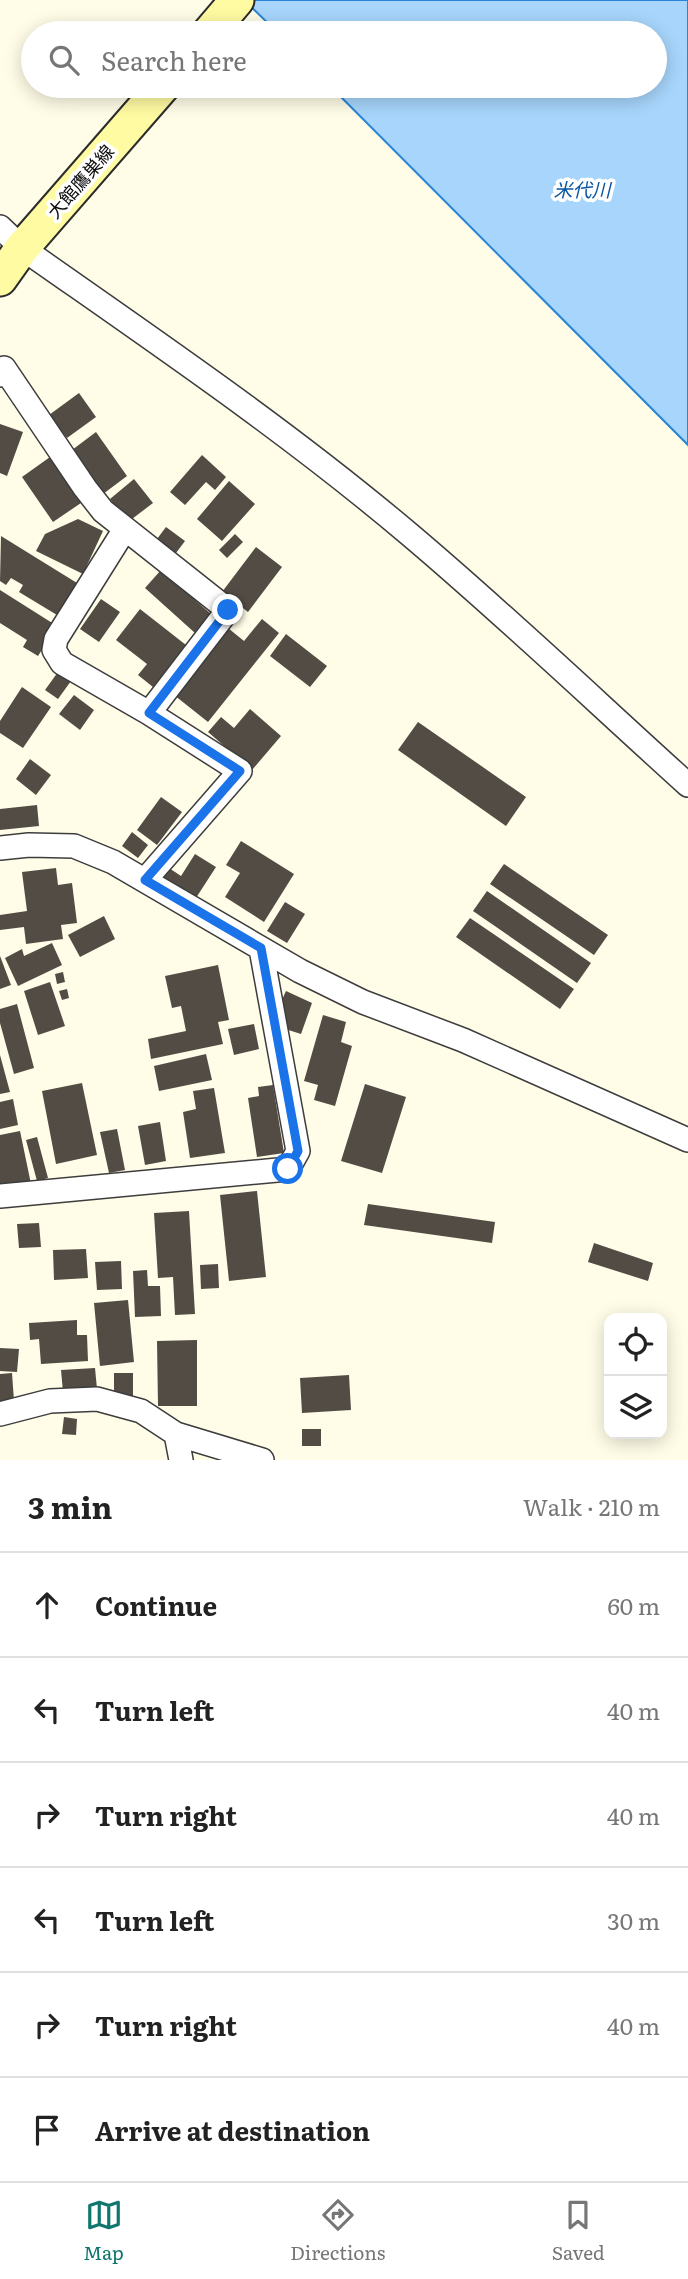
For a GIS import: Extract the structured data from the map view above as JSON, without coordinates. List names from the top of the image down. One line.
{"streets":{"main road":["大館鷹巣線"]},"water":["米代川"],"page":{"search":"Search here","heading":["3 min","Walk · 210 m"],"list":[["Continue","60 m"],["Turn left","40 m"],["Turn right","40 m"],["Turn left","30 m"],["Turn right","40 m"],"Arrive at destination"],"nav":["Map","Directions","Saved"]}}
